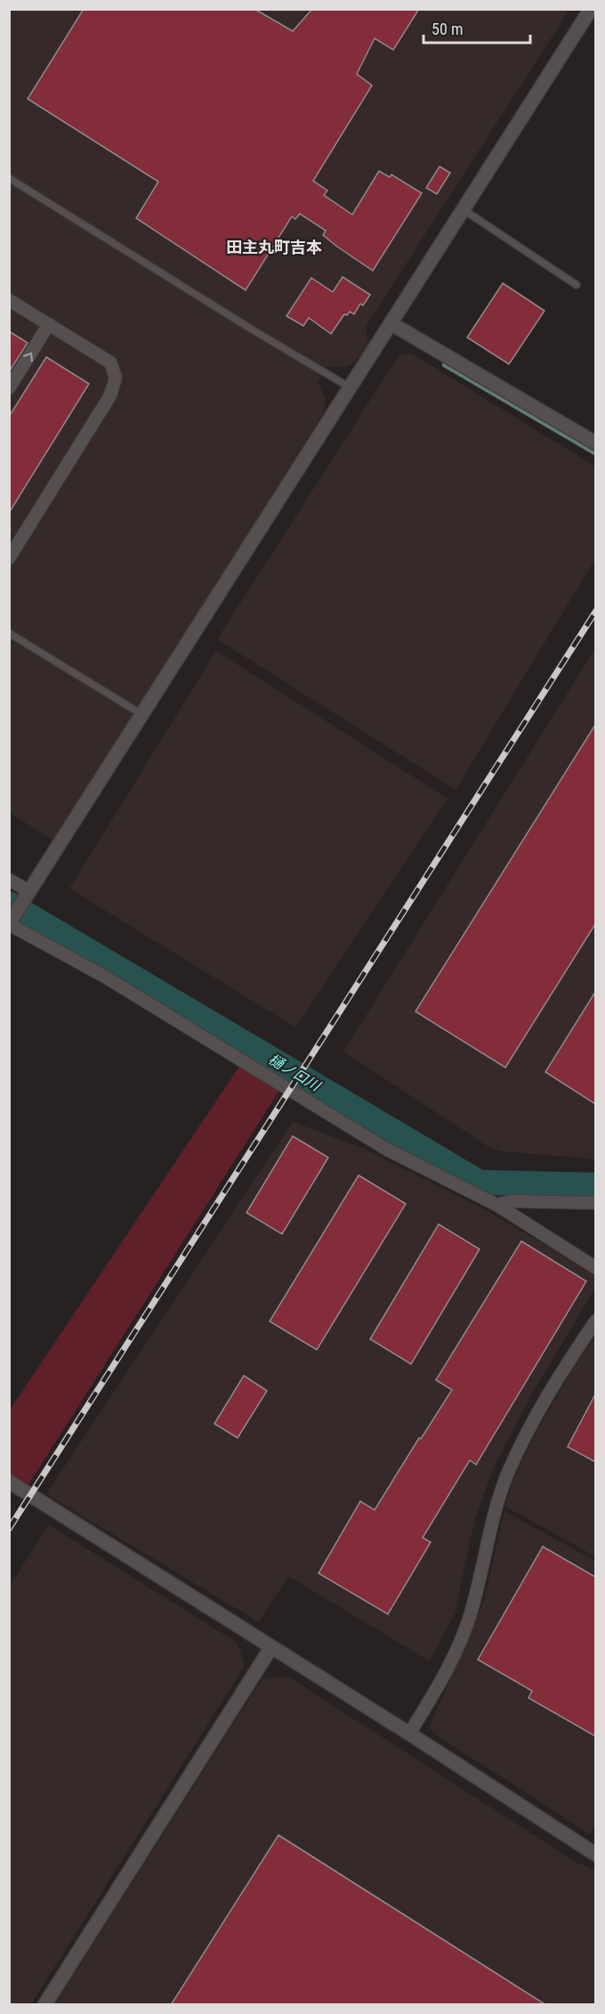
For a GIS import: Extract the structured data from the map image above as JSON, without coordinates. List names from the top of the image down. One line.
{"districts":["田主丸町吉本"],"water":["樋ノ口川"],"scale_bar":"50 m"}
